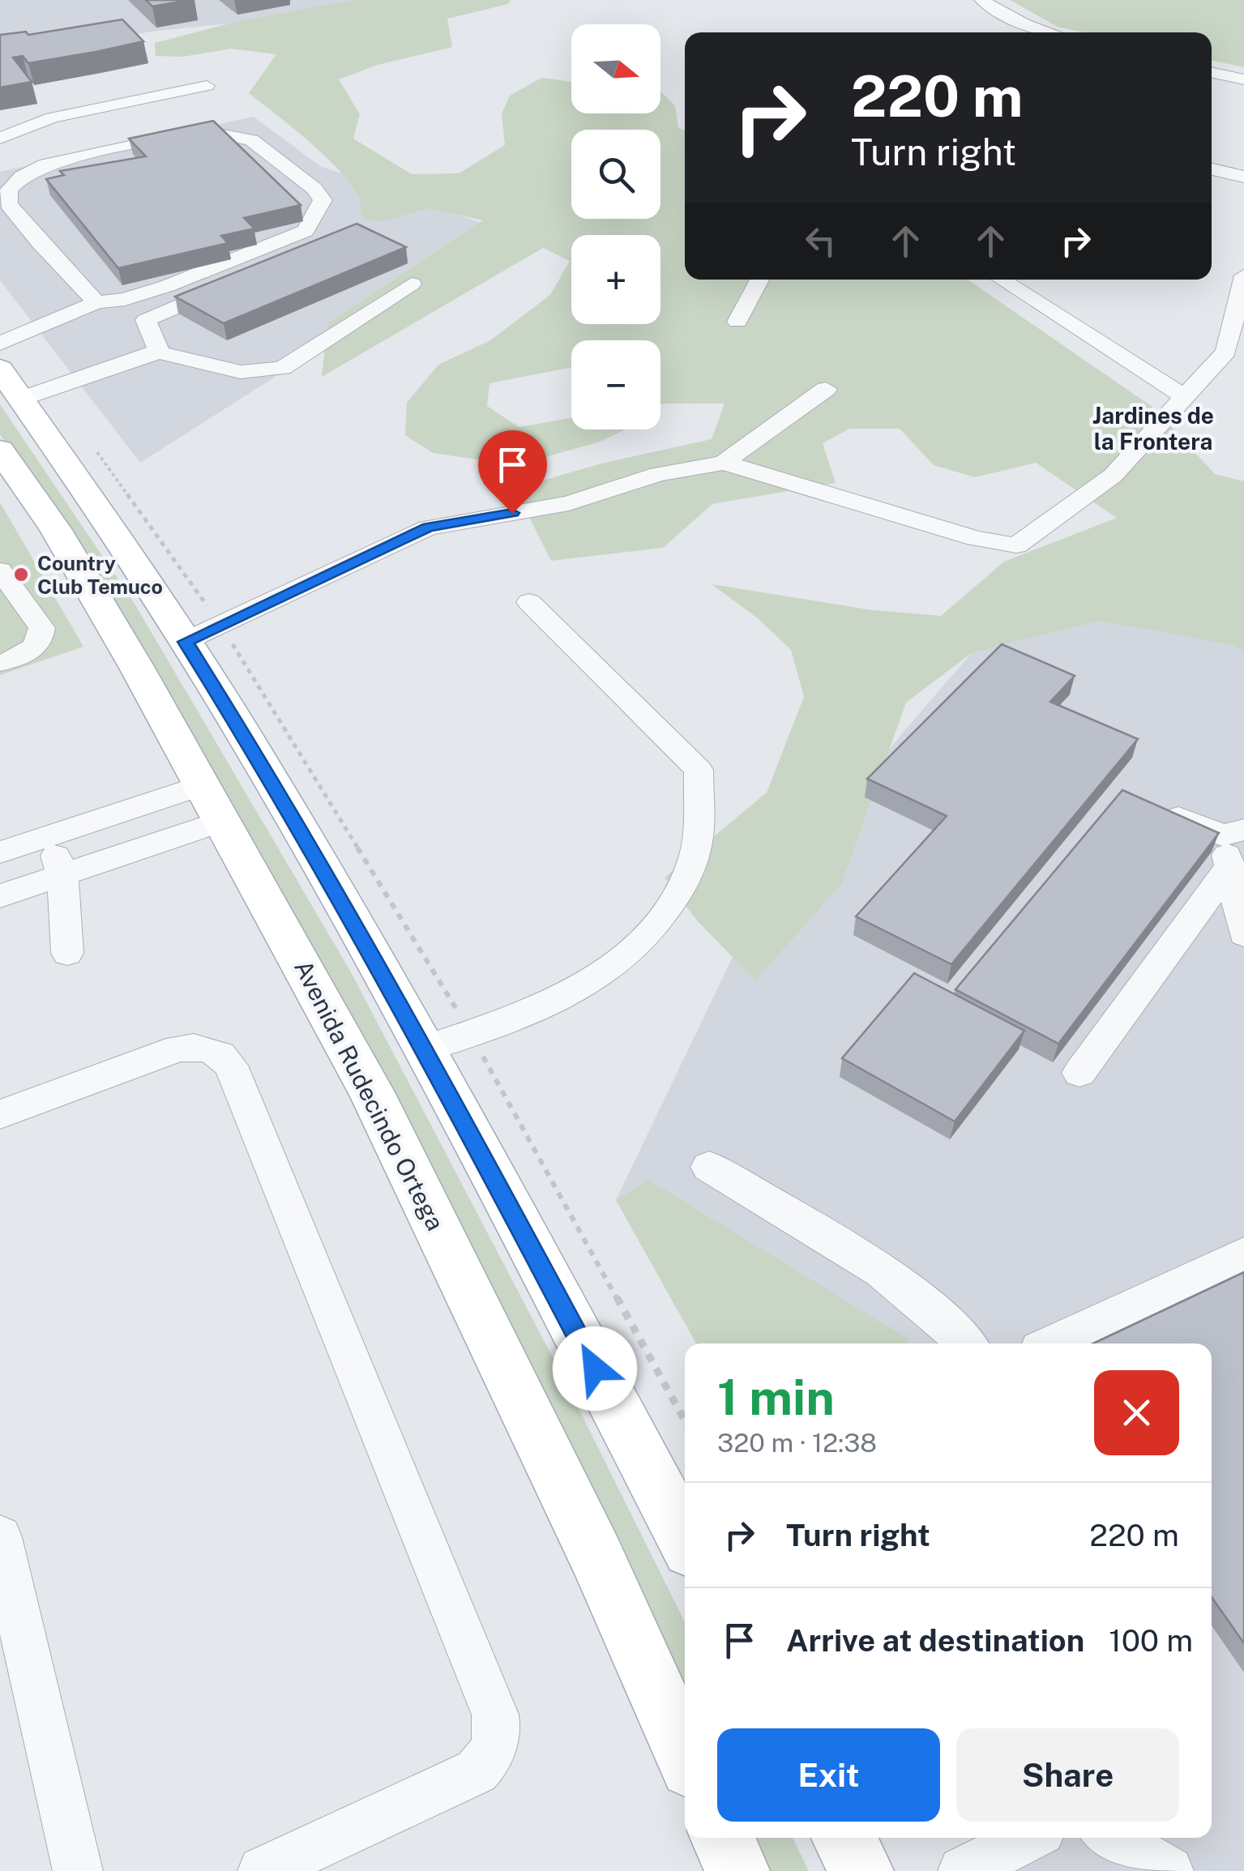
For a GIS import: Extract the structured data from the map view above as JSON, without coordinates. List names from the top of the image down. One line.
{"streets":{"main road":["Avenida Rudecindo Ortega"]},"districts":["Jardines de la Frontera"],"places":["Country Club Temuco"],"north":"right","page":{"map_buttons":["+","−"],"turn":["220 m","Turn right"],"heading":["1 min","320 m · 12:38"],"list":[{"name":"Turn right","value":"220 m"},{"name":"Arrive at destination","value":"100 m"}],"buttons":["Exit","Share"]}}
